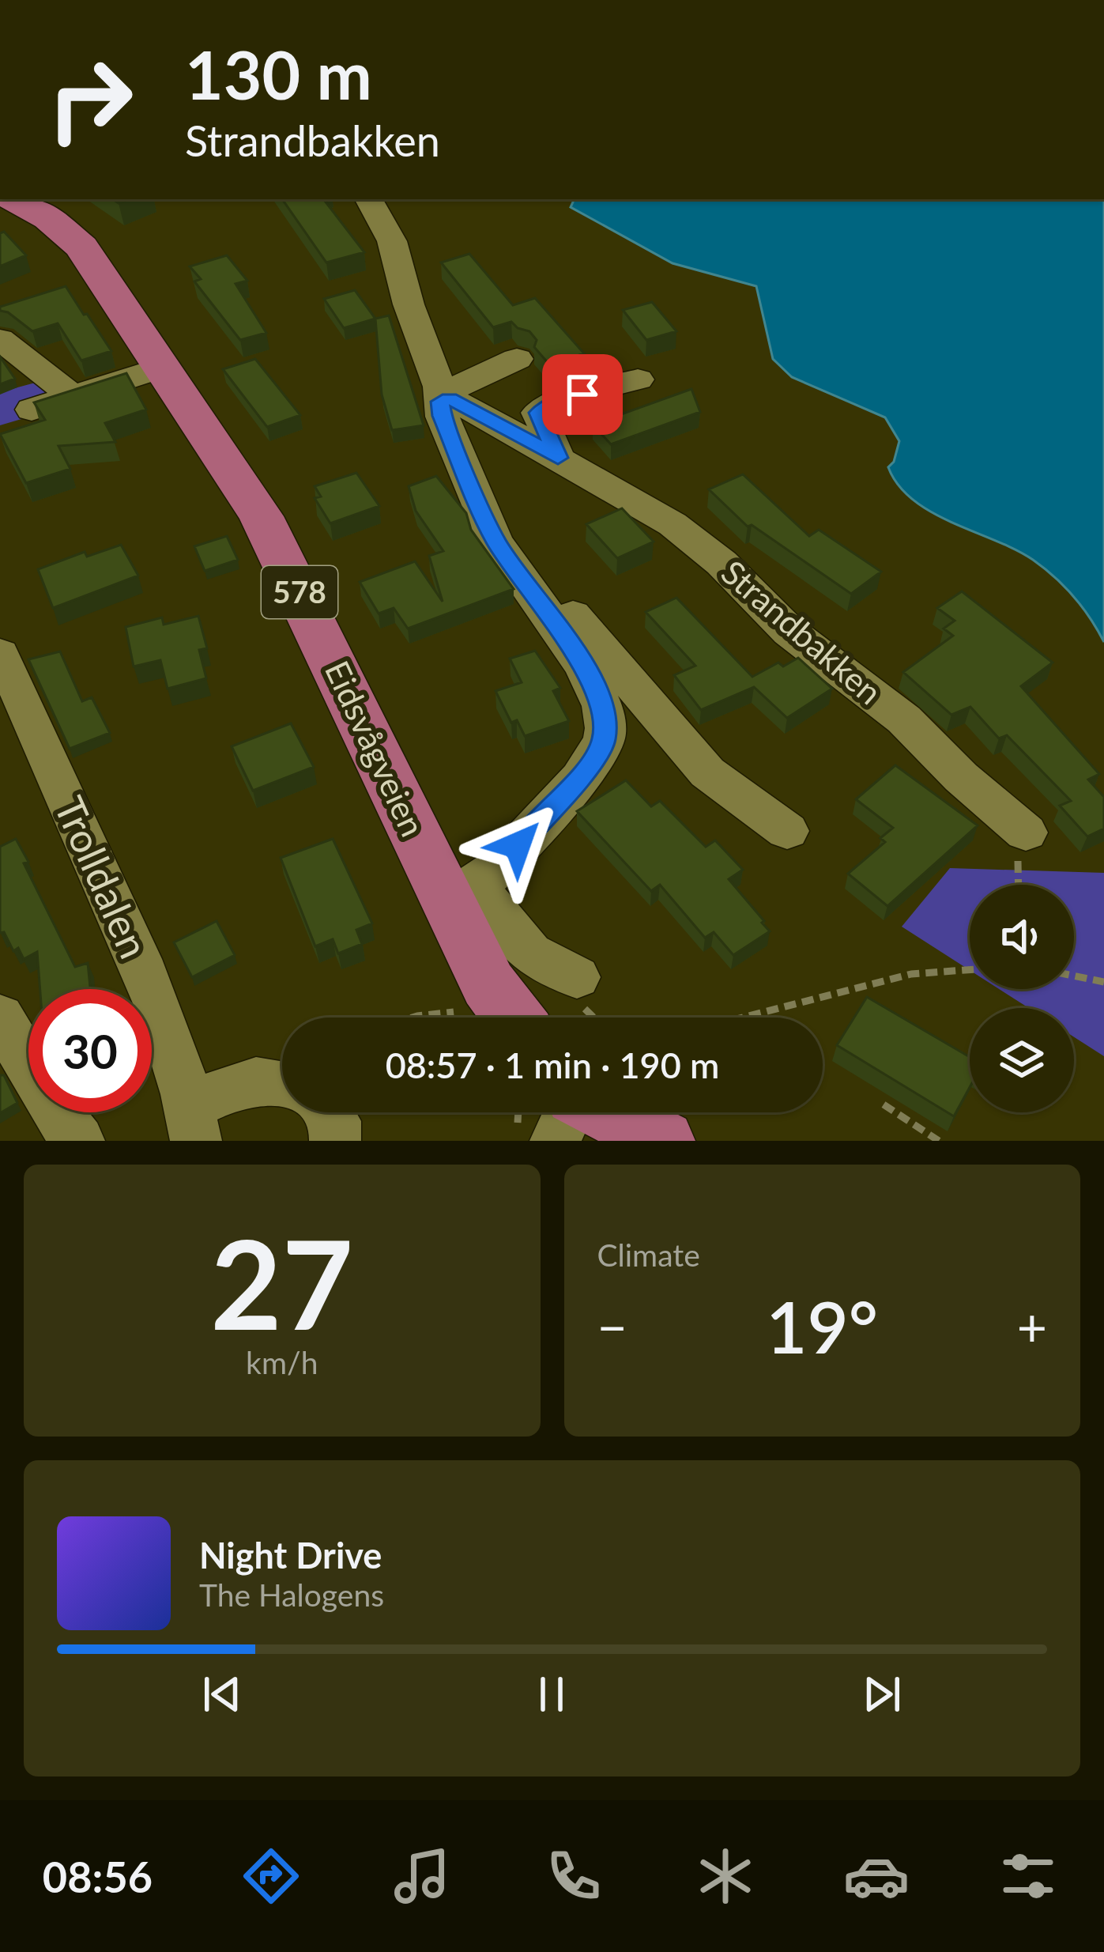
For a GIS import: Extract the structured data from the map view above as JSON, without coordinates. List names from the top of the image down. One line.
{"streets":{"main road":["578","Eidsvågveien"],"street":["Strandbakken","Trolldalen"]},"page":{"turn":["130 m","Strandbakken"],"limit":"30","trip":"08:57 · 1 min · 190 m","tile":[["27","km/h"],"Climate"],"heat":["−","19°","+"],"song":["Night Drive","The Halogens"],"tabs":"08:56"}}
